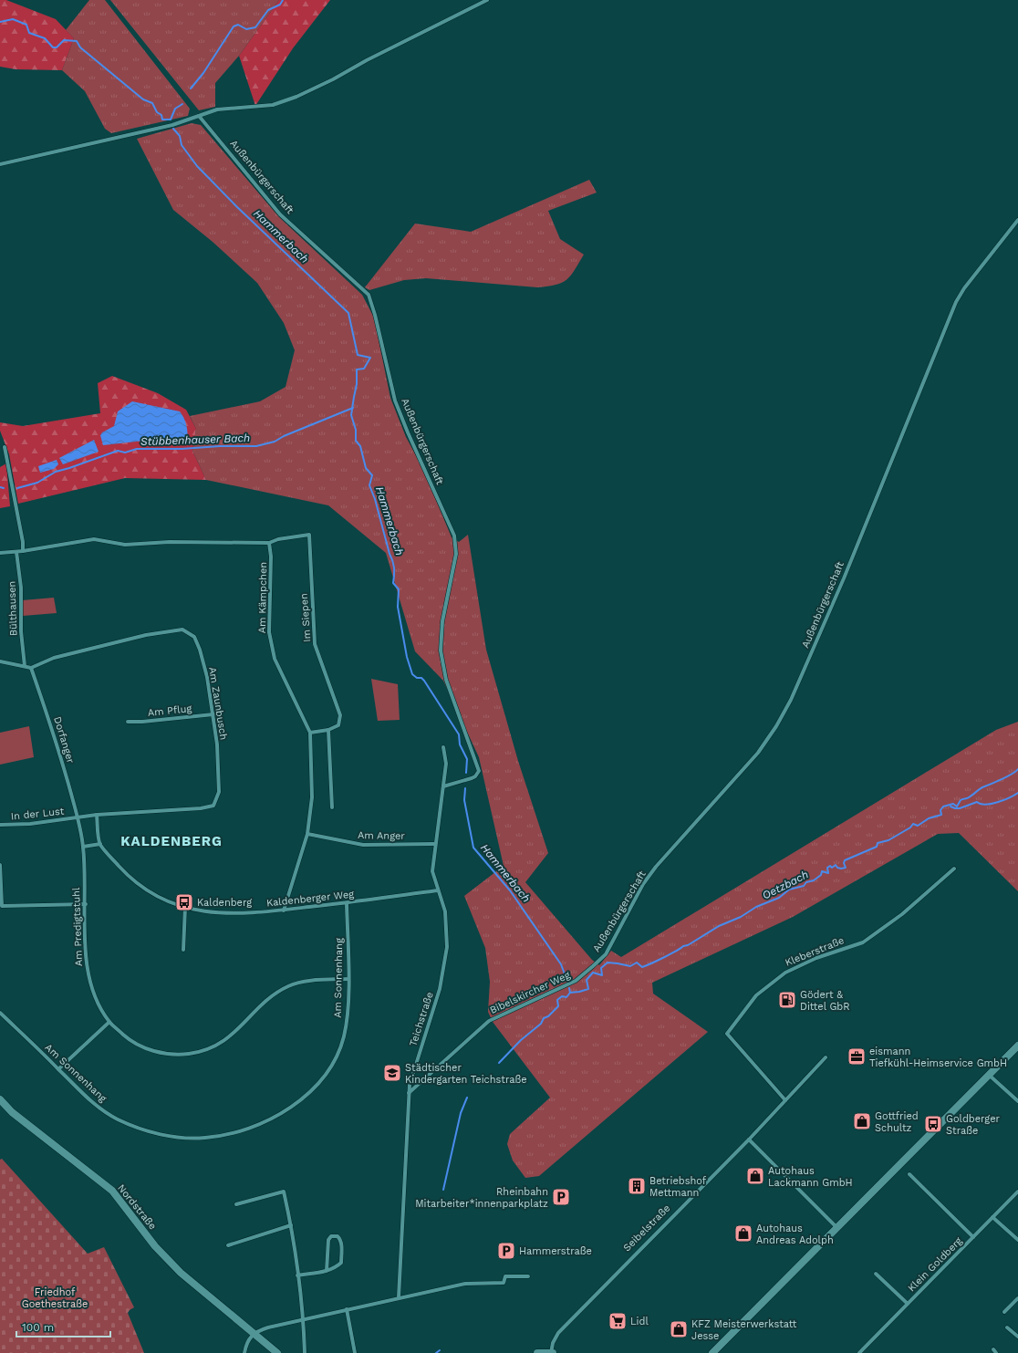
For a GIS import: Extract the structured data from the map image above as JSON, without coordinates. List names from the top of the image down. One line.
{"streets":{"main road":["Nordstraße"],"street":["Außenbürgerschaft","Am Kämpchen","Bülthausen","Im Siepen","Am Zaunbusch","Am Pflug","Dorfanger","In der Lust","Am Anger","Kaldenberger Weg","Am Predigtstuhl","Kleberstraße","Am Sonnenhang","Bibelskircher Weg","Teichstraße","Seibelstraße","Klein Goldberg"]},"crossings":[["Außenbürgerschaft","Bibelskircher Weg"],["Außenbürgerschaft","Teichstraße"],["Am Kämpchen","Im Siepen"],["Am Kämpchen","Am Anger"],["Am Kämpchen","Kaldenberger Weg"],["Am Zaunbusch","Am Pflug"],["Am Zaunbusch","Dorfanger"],["Am Zaunbusch","In der Lust"],["Am Zaunbusch","Am Predigtstuhl"],["Dorfanger","In der Lust"],["Dorfanger","Am Predigtstuhl"],["In der Lust","Am Predigtstuhl"],["Am Anger","Teichstraße"],["Kaldenberger Weg","Am Sonnenhang"],["Kaldenberger Weg","Teichstraße"],["Am Predigtstuhl","Am Sonnenhang"],["Kleberstraße","Seibelstraße"],["Bibelskircher Weg","Teichstraße"]],"districts":["KALDENBERG"],"water":["Hammerbach","Stübbenhauser Bach","Oetzbach"],"parks":["Friedhof Goethestraße"],"places":{"bus stop":["Kaldenberg","Goldberger Straße"],"fuel station":["Gödert & Dittel GbR"],"office":["eismann Tiefkühl-Heimservice GmbH"],"school or university":["Städtischer Kindergarten Teichstraße"],"shop":["Gottfried Schultz","Autohaus Lackmann GmbH","Autohaus Andreas Adolph","KFZ Meisterwerkstatt Jesse"],"building":["Betriebshof Mettmann"],"parking":["Rheinbahn Mitarbeiter*innenparkplatz","Hammerstraße"],"supermarket":["Lidl"]},"scale_bar":"100 m"}
